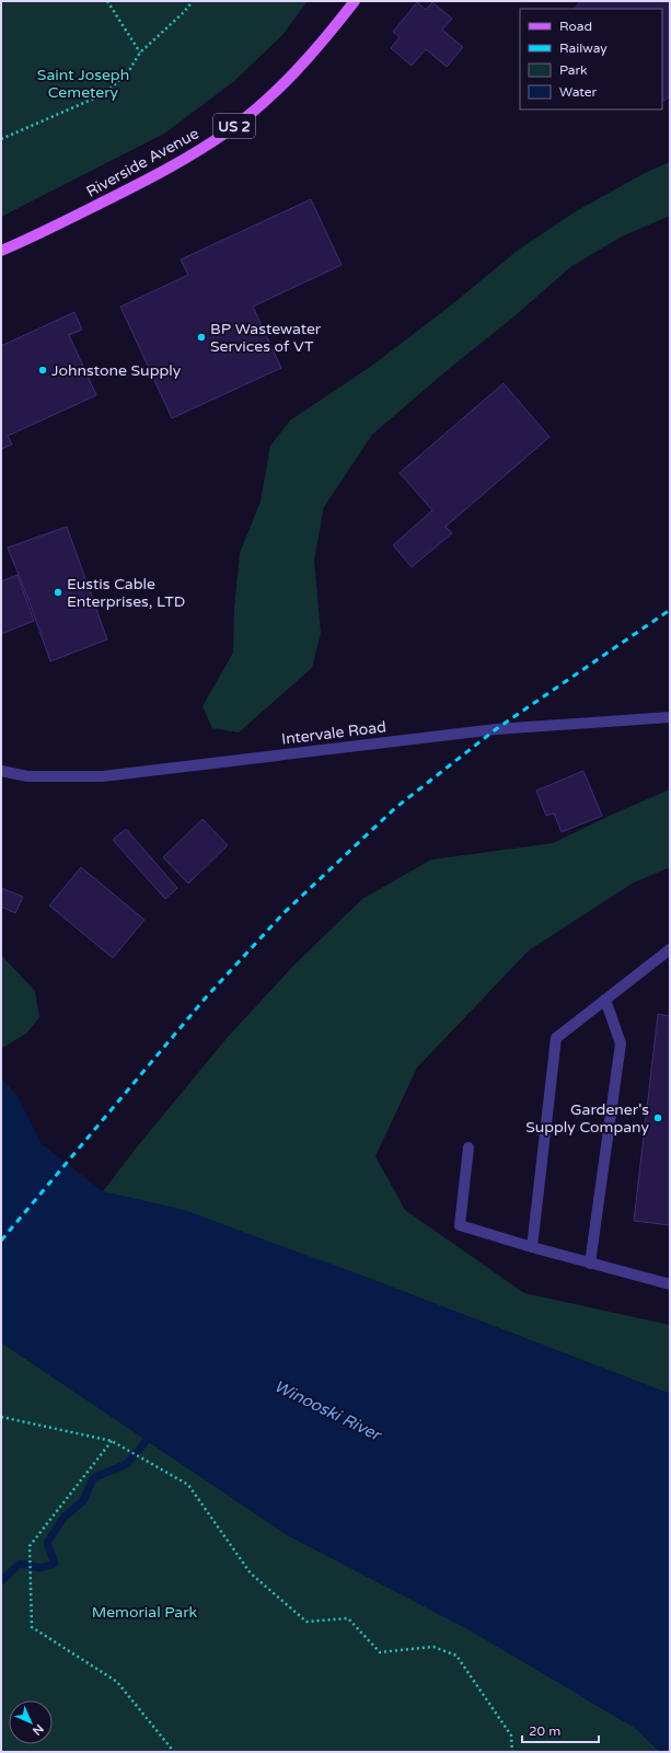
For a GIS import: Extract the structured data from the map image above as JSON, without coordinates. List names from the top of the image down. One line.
{"streets":{"main road":["US 2","Riverside Avenue"],"street":["Intervale Road"]},"water":["Winooski River"],"parks":["Saint Joseph Cemetery","Memorial Park"],"places":["BP Wastewater Services of VT","Johnstone Supply","Eustis Cable Enterprises, LTD","Gardener's Supply Company"],"legend":["Road","Railway","Park","Water"],"scale_bar":"20 m","north":"bottom right"}
